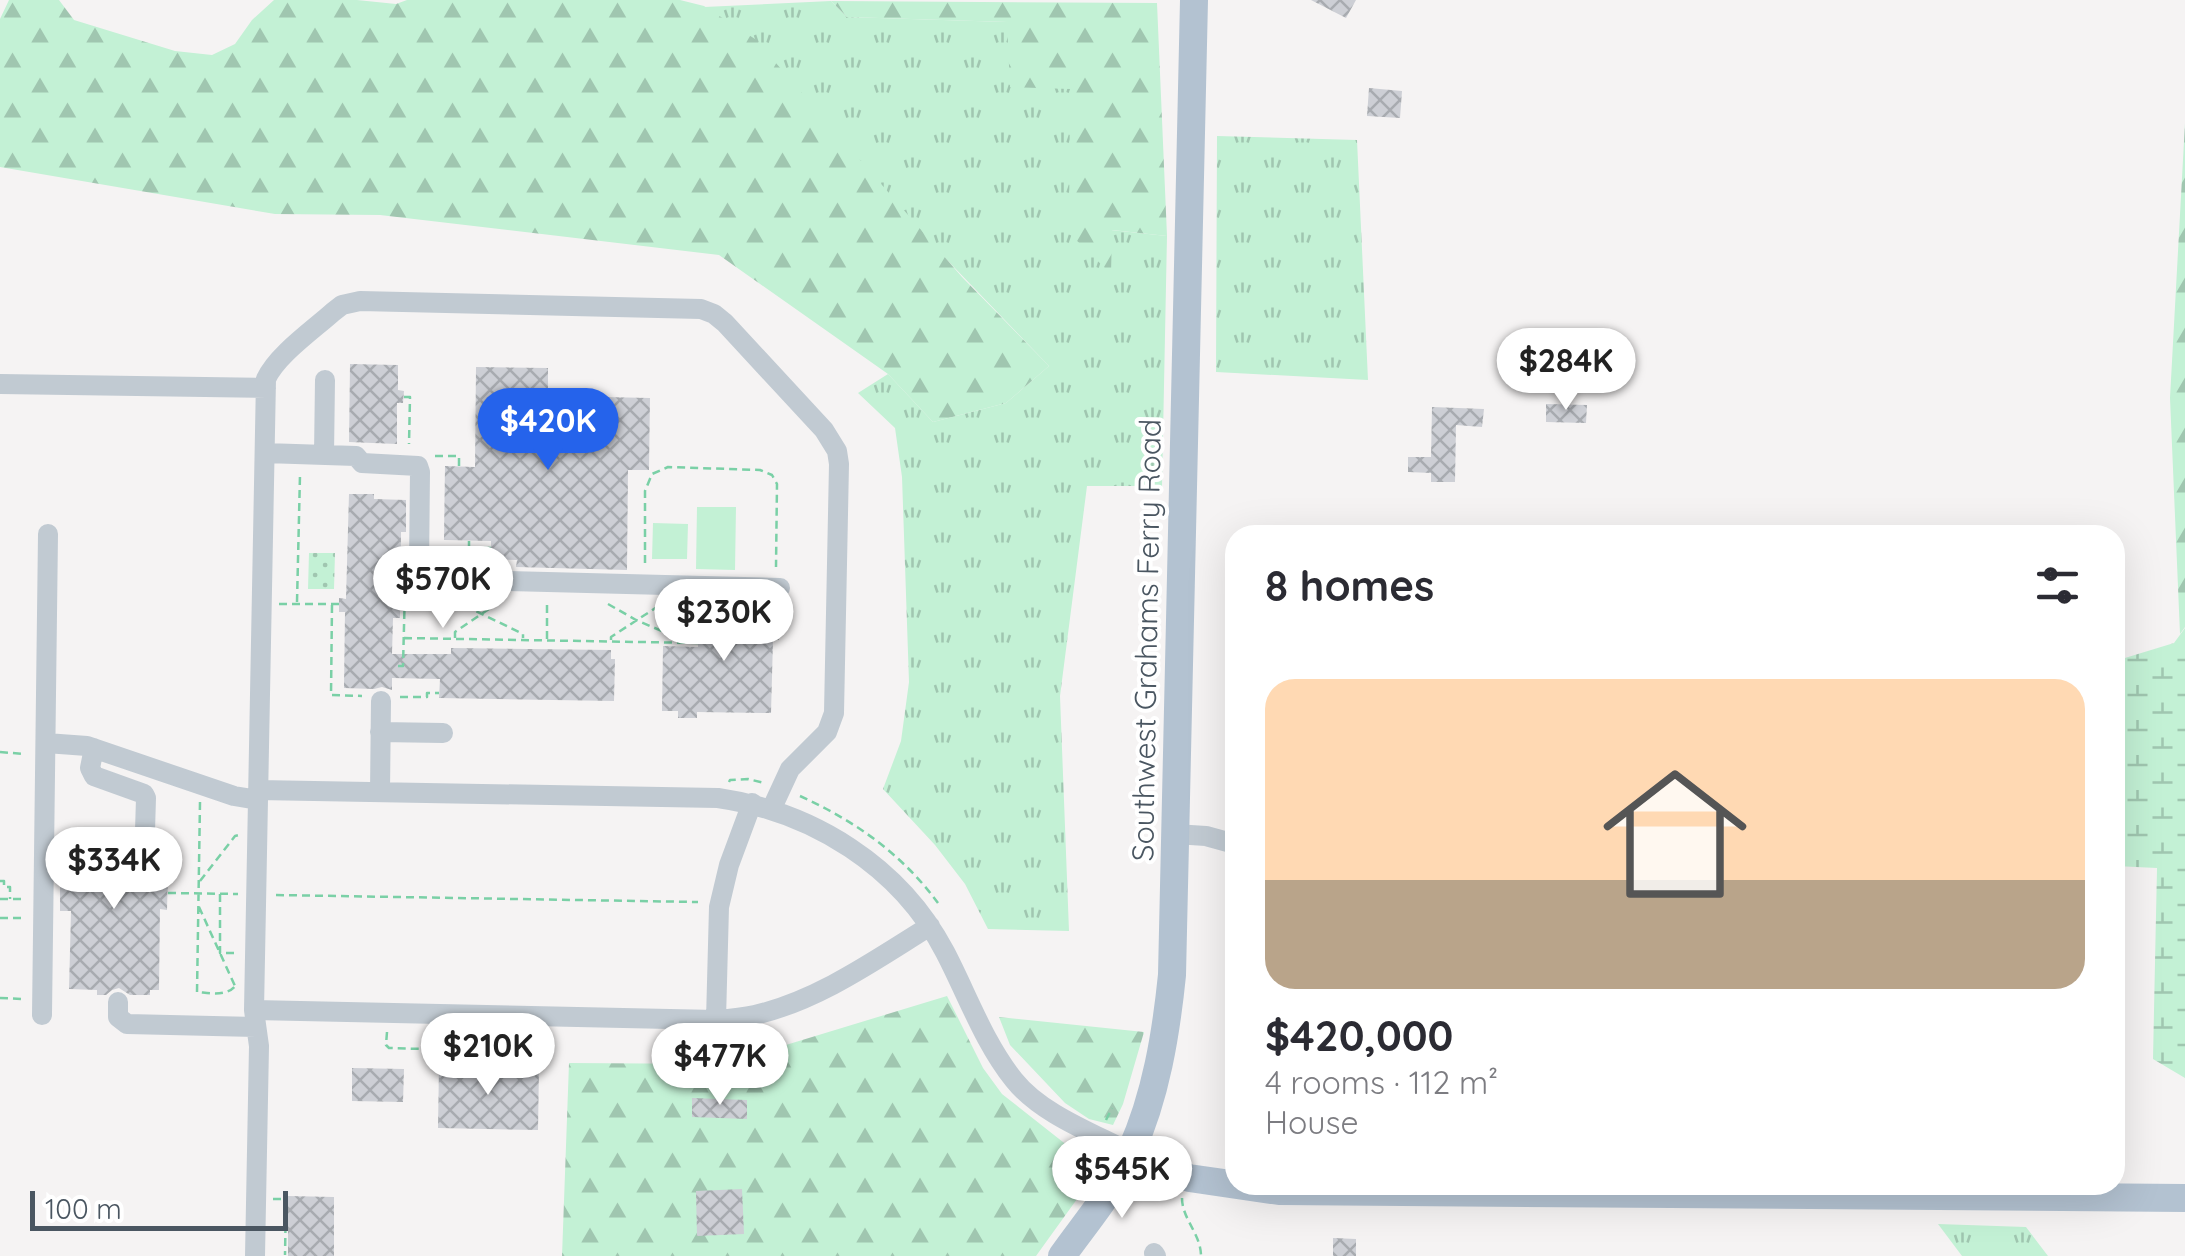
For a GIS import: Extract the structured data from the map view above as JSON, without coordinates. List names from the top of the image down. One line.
{"streets":{"main road":["Southwest Grahams Ferry Road"]},"scale_bar":"100 m","page":{"price":["$284K","$420K","$570K","$230K","$334K","$210K","$477K","$545K"],"heading":"8 homes","list":[{"name":"$420,000","note":"4 rooms · 112 m² · House"}],"scale":"100 m"}}
